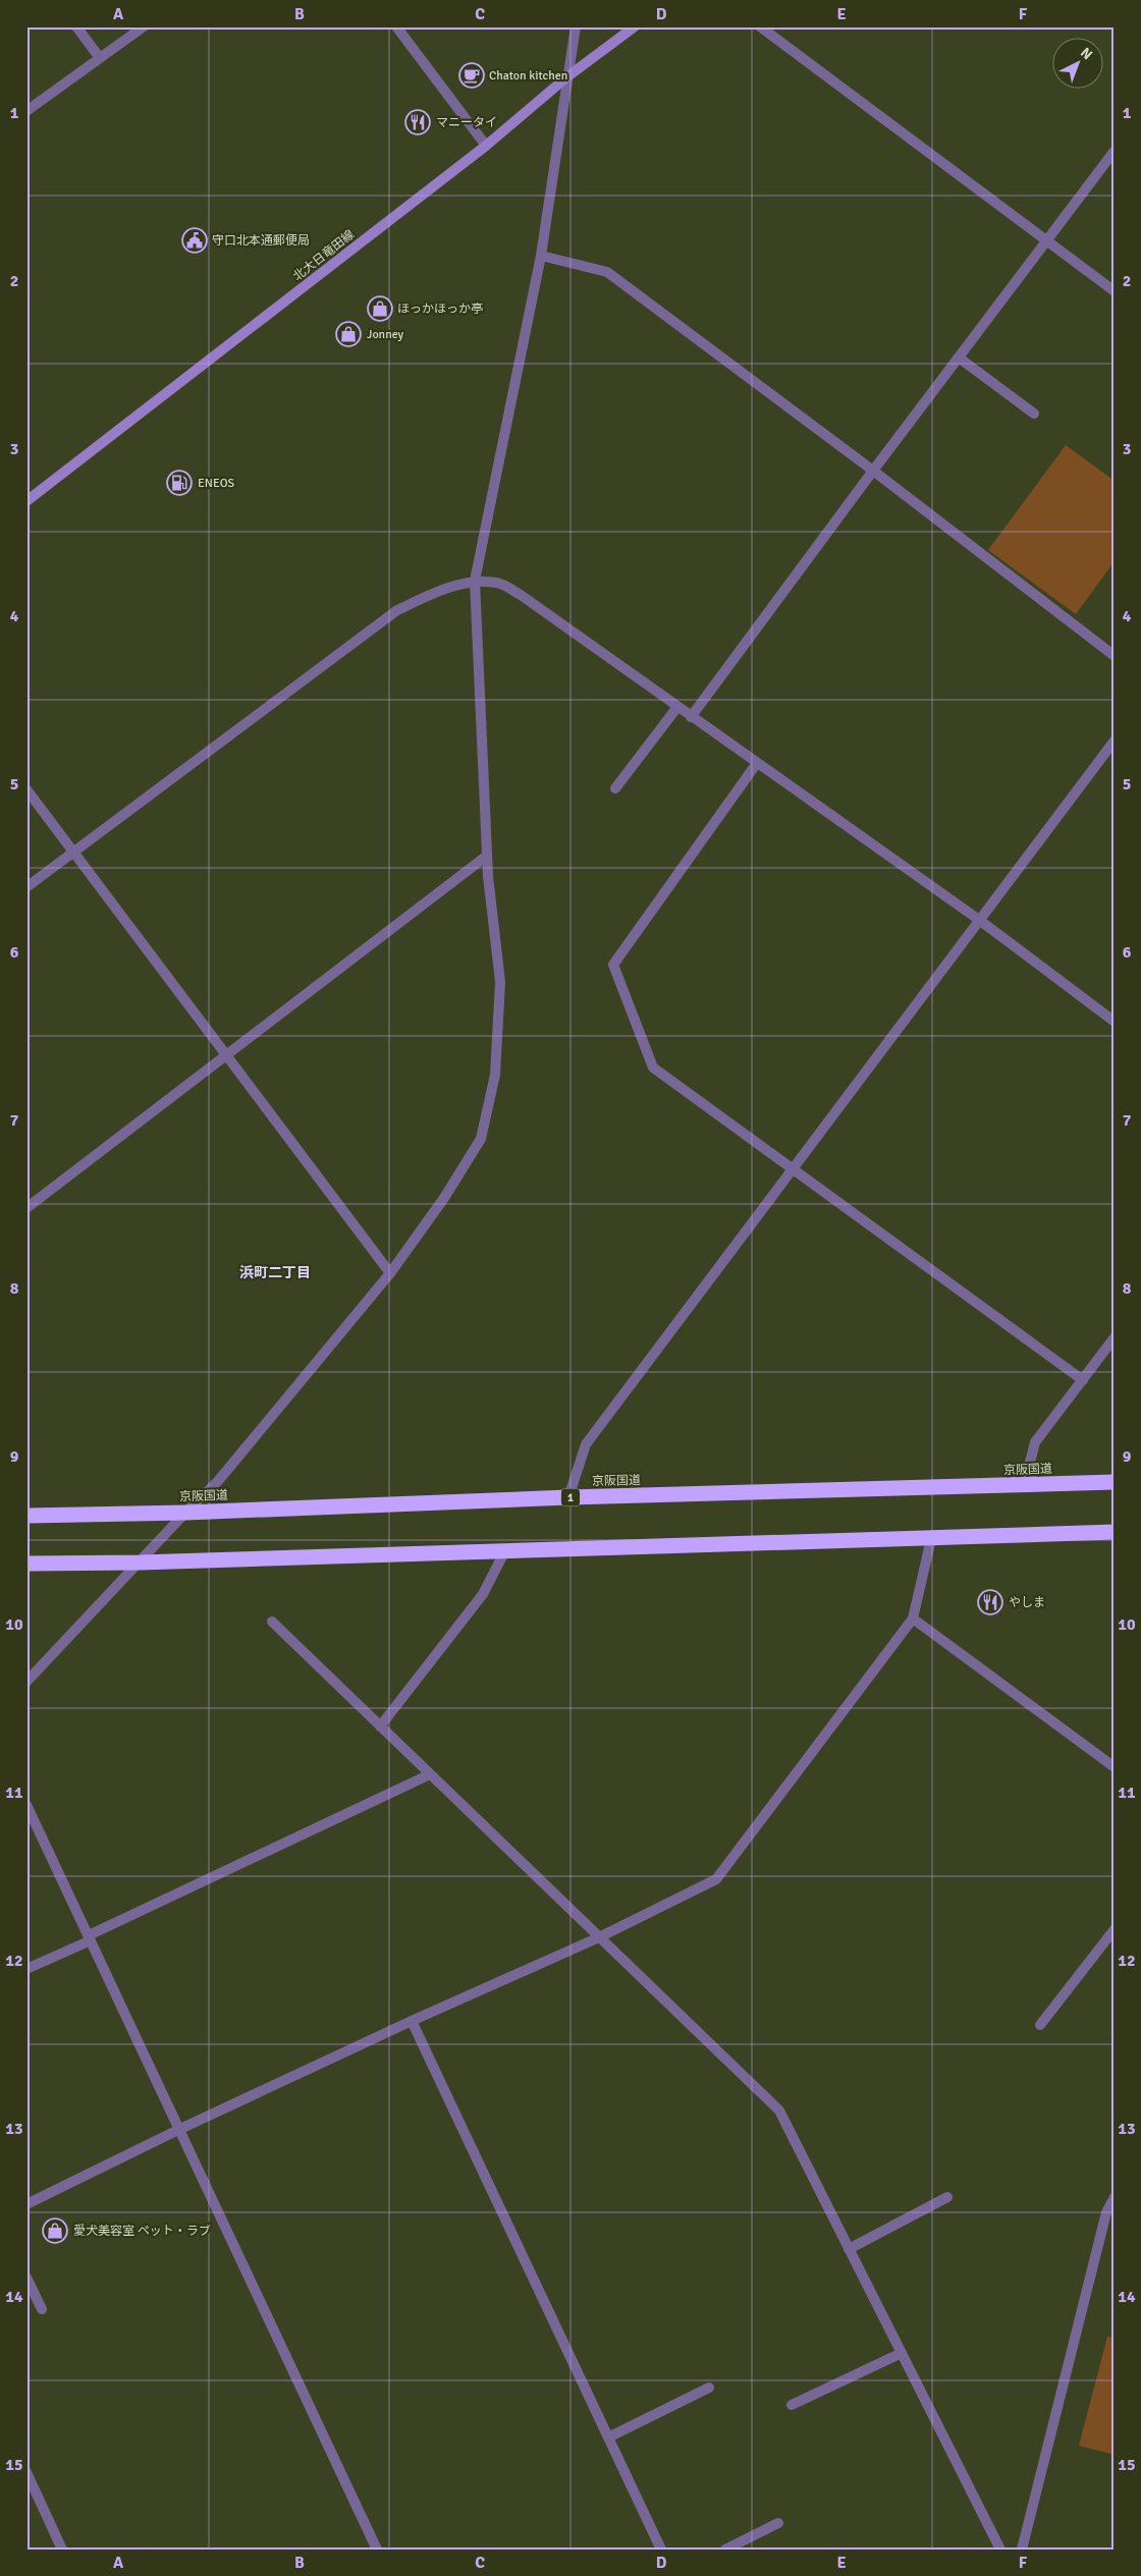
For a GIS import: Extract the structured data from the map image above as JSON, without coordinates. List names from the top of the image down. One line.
{"streets":{"highway":["京阪国道","1"],"main road":["北大日竜田線"]},"districts":["浜町二丁目"],"places":{"cafe":["Chaton kitchen"],"restaurant":["マニータイ","やしま"],"public building":["守口北本通郵便局"],"shop":["ほっかほっか亭","Jonney","愛犬美容室 ペット・ラブ"],"fuel station":["ENEOS"]},"north":"top right","grid":{"columns":["A","B","C","D","E","F"],"rows":["1","2","3","4","5","6","7","8","9","10","11","12","13","14","15"]}}
